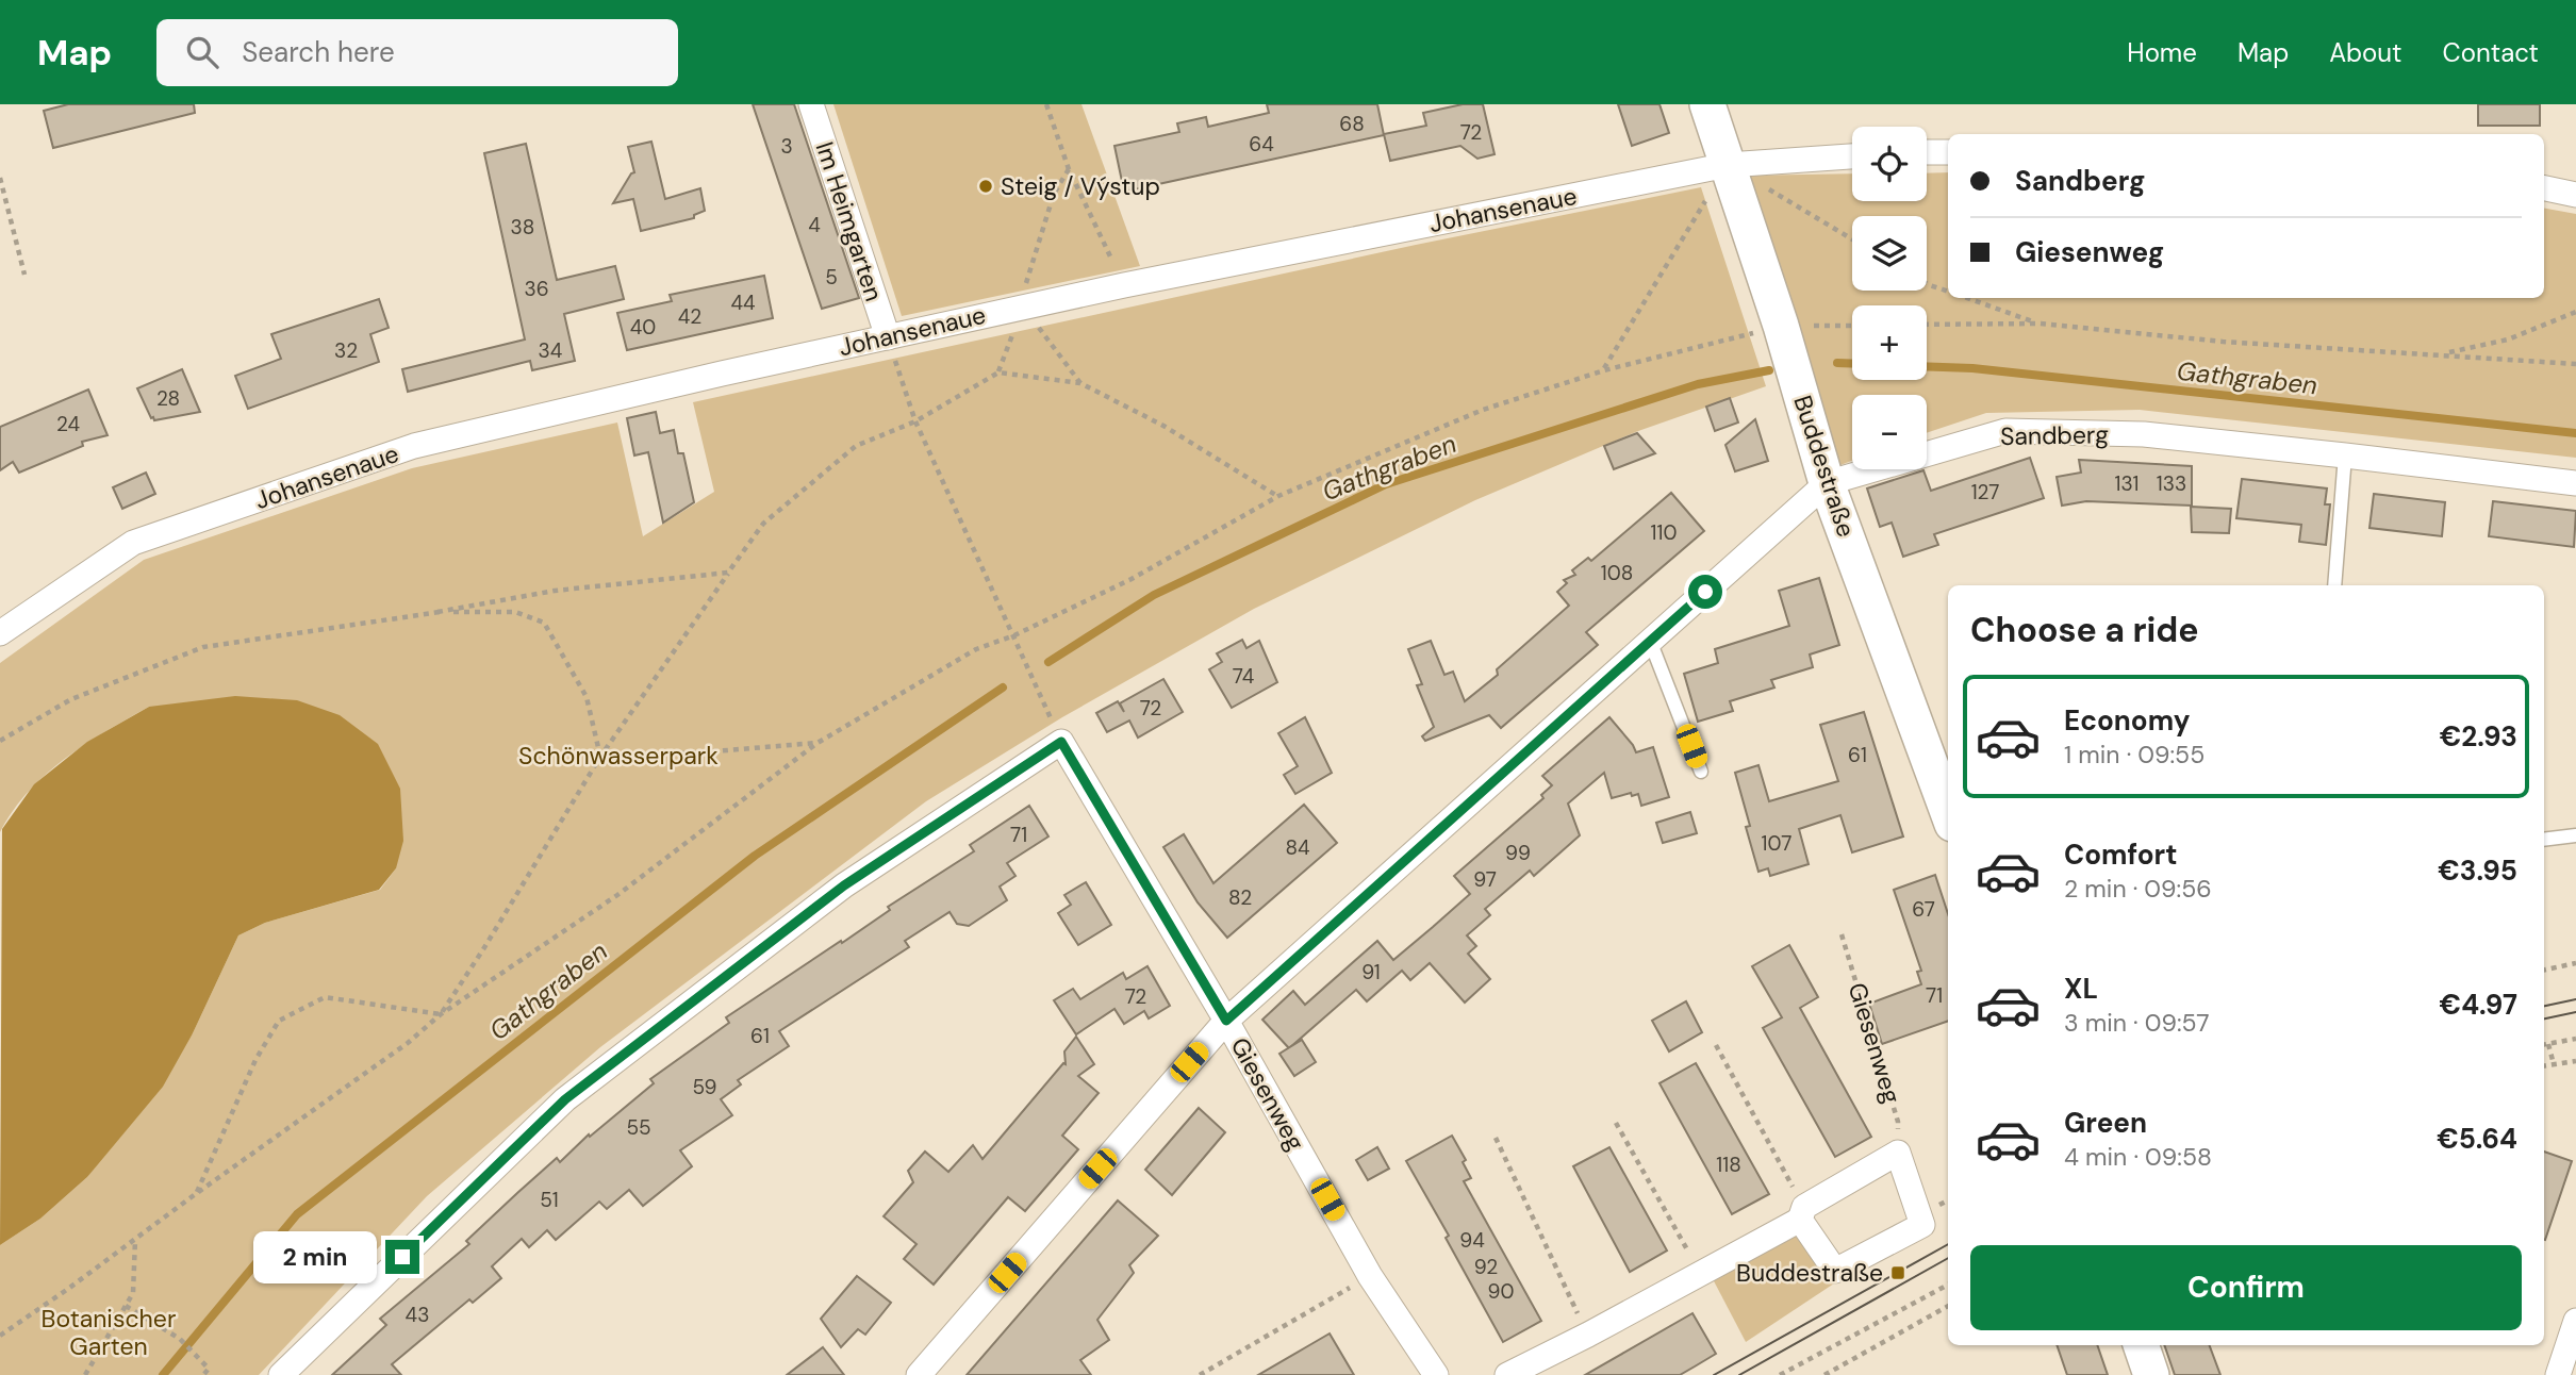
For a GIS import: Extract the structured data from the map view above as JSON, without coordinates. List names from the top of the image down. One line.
{"streets":{"main road":["Buddestraße"],"street":["Johansenaue","Im Heimgarten","Sandberg","Giesenweg"]},"crossings":[["Johansenaue","Im Heimgarten"],["Johansenaue","Buddestraße"],["Sandberg","Buddestraße"],["Sandberg","Giesenweg"]],"water":["Gathgraben"],"parks":["Schönwasserpark","Botanischer Garten"],"places":{"other":["Steig / Výstup"],"transit":["Buddestraße"]},"house_numbers":["68","72","64","3","4","38","5","36","44","42","40","32","34","28","24","131","133","127","110","108","74","72","61","71","107","84","99","97","82","67","91","71","72","61","59","55","118","51","94","92","90","43"],"page":{"header":"Map","search":"Search here","nav":["Home","Map","About","Contact"],"map_buttons":["+","−"],"banner":["Sandberg","Giesenweg"],"heading":"Choose a ride","list":[{"name":"Economy","note":"1 min · 09:55","value":"€2.93"},{"name":"Comfort","note":"2 min · 09:56","value":"€3.95"},{"name":"XL","note":"3 min · 09:57","value":"€4.97"},{"name":"Green","note":"4 min · 09:58","value":"€5.64"}],"buttons":"Confirm","bubble":"2 min"}}
